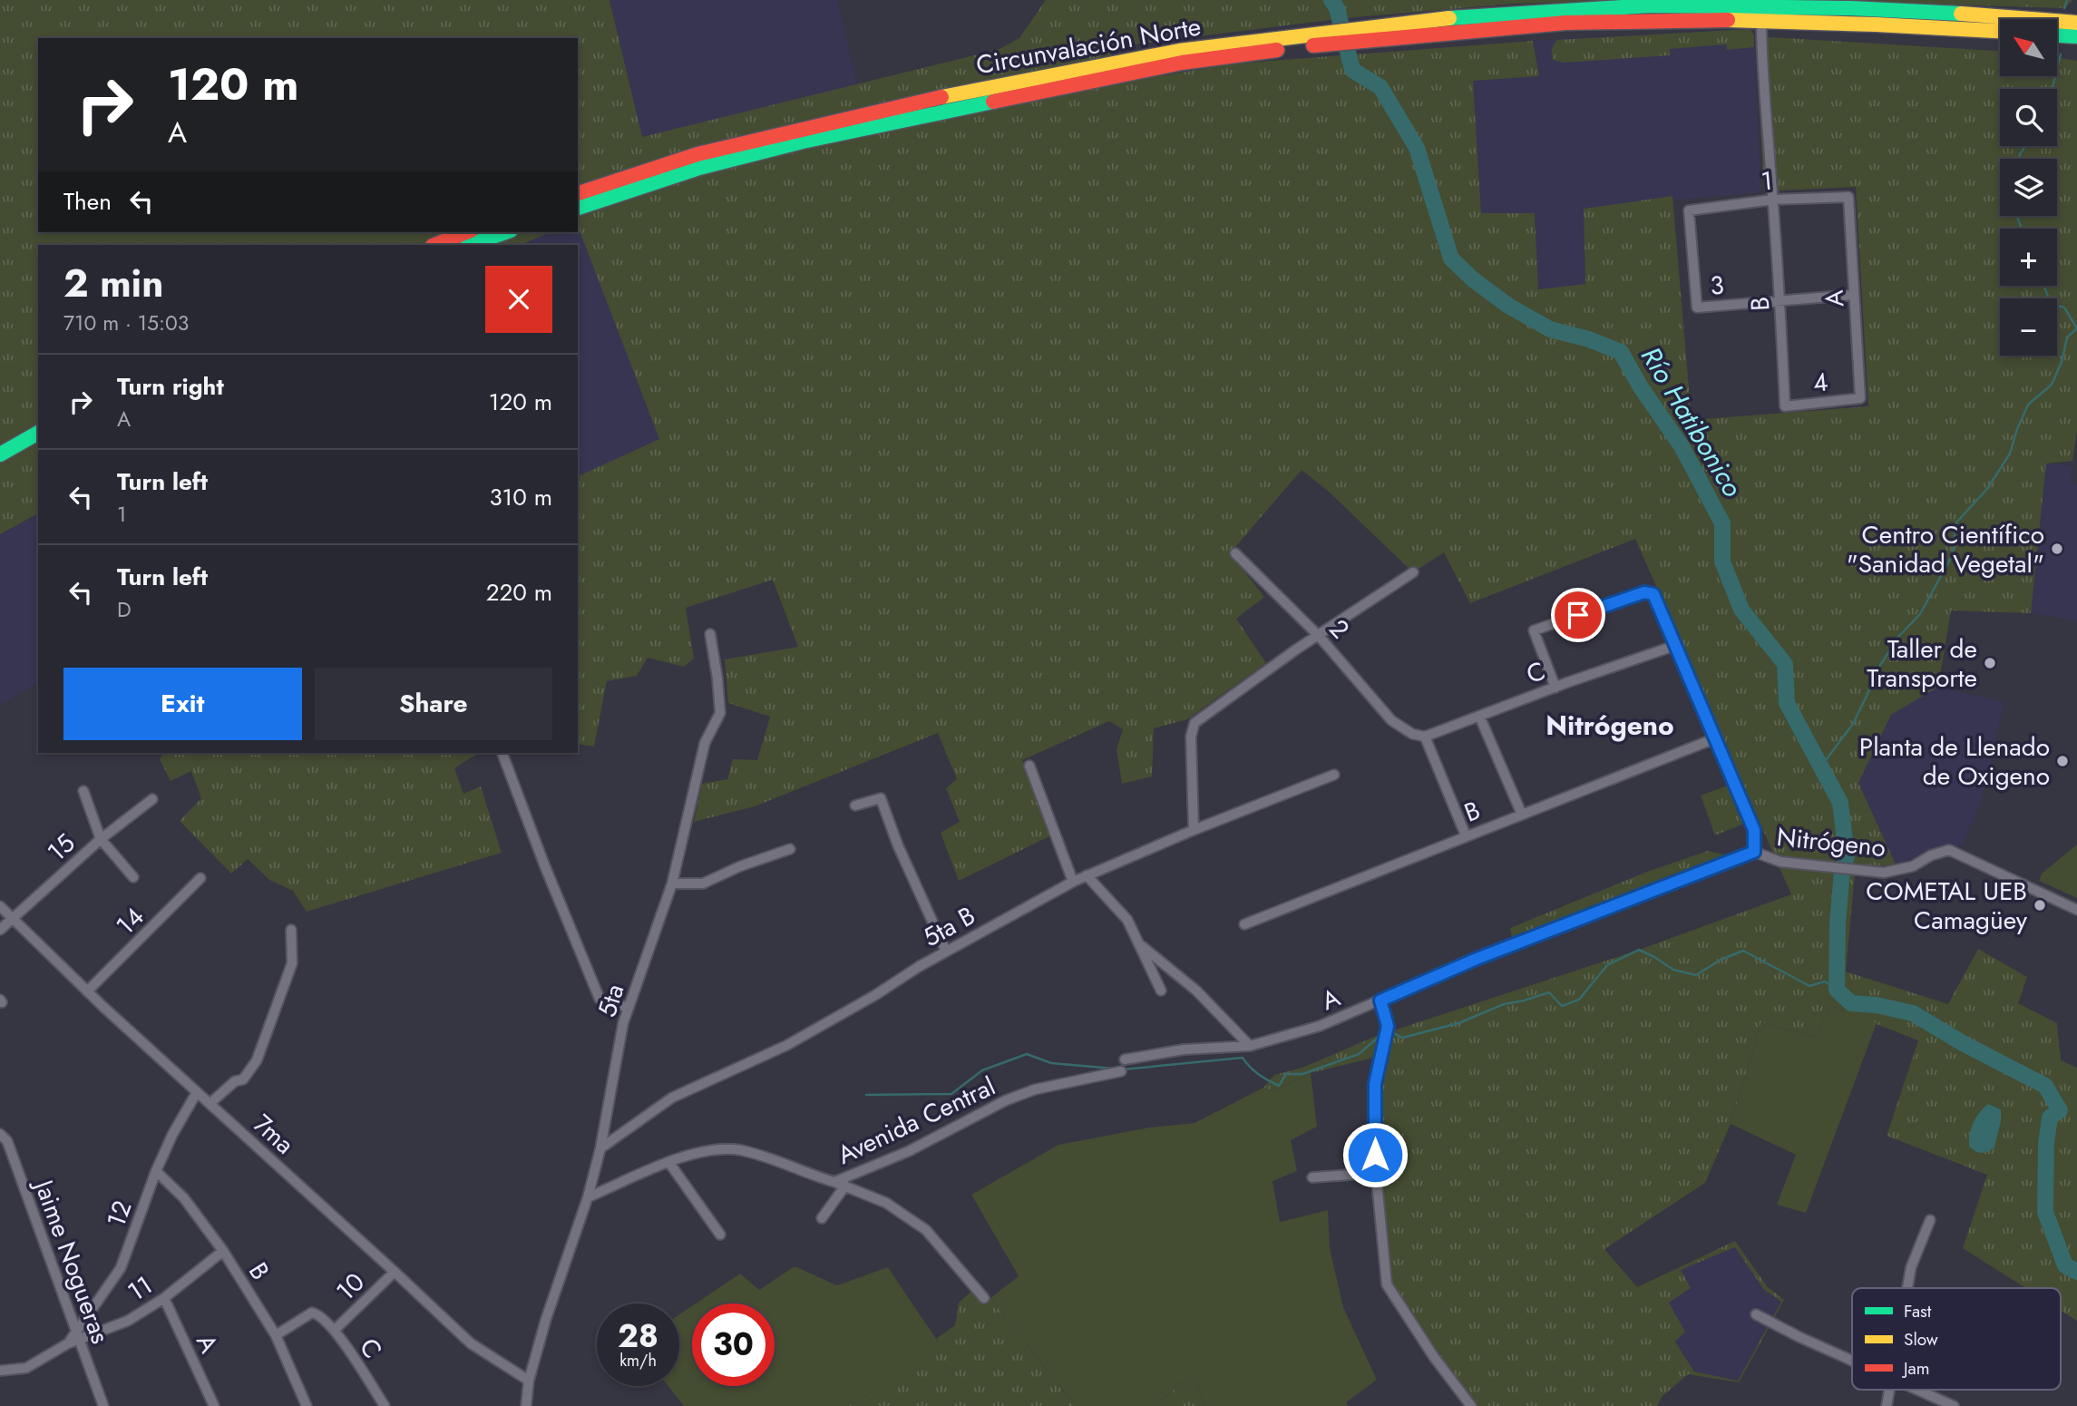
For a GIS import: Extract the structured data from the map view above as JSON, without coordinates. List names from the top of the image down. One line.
{"streets":{"highway":["Circunvalación Norte"],"street":["1","3","A","B","4","2","C","Nitrógeno","15","14","5ta B","5ta","Avenida Central","7ma","12","Jaime Nogueras","10","11"]},"crossings":[["Circunvalación Norte","B"],["1","3"],["1","A"],["1","B"],["3","A"],["3","B"],["A","4"],["A","Nitrógeno"],["A","11"],["B","4"],["B","12"],["B","10"],["B","11"],["2","C"],["C","10"],["15","7ma"],["14","7ma"],["5ta B","5ta"],["5ta","Avenida Central"],["5ta","7ma"],["7ma","12"],["7ma","10"],["12","Jaime Nogueras"],["12","11"],["Jaime Nogueras","11"]],"districts":["Nitrógeno"],"water":["Río Hatibonico"],"places":["Centro Científico \"Sanidad Vegetal\"","Taller de Transporte","Planta de Llenado de Oxigeno","COMETAL UEB Camagüey"],"legend":["Fast","Slow","Jam"],"north":"top left","page":{"map_buttons":["+","−"],"turn":["120 m","A"],"then":"Then","heading":["2 min","710 m · 15:03"],"list":[{"name":"Turn right","note":"A","value":"120 m"},{"name":"Turn left","note":"1","value":"310 m"},{"name":"Turn left","note":"D","value":"220 m"}],"buttons":["Exit","Share"],"speed":"28 km/h","limit":"30"}}
